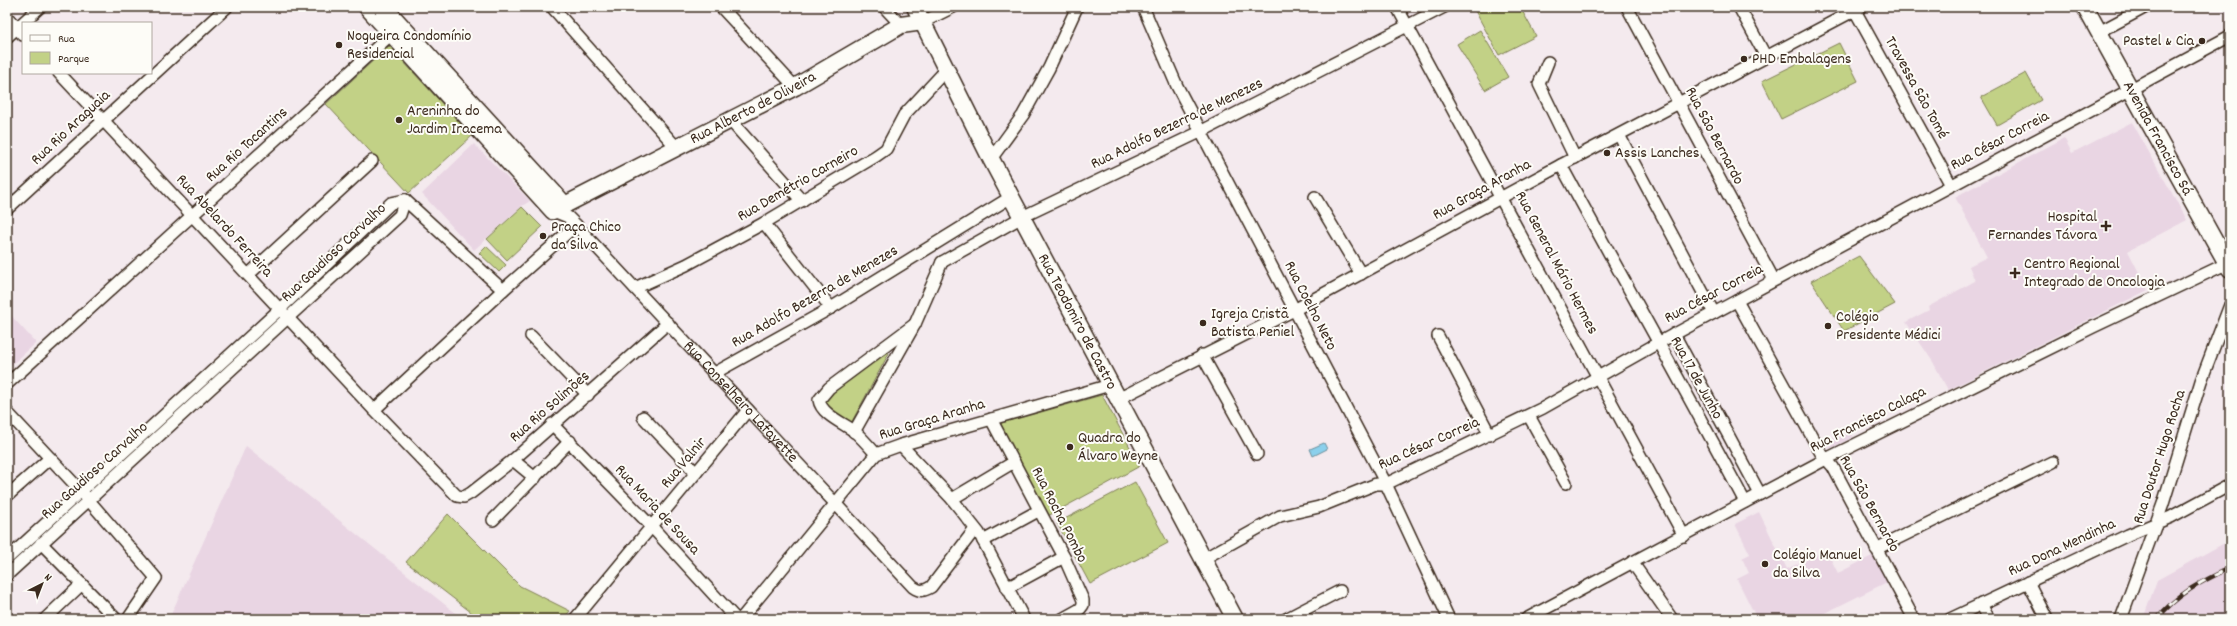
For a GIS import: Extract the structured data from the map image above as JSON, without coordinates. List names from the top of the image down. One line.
{"streets":{"street":["Travessa São Tomé","Rua Alberto de Oliveira","Rua Adolfo Bezerra de Menezes","Rua Rio Araguaia","Rua São Bernardo","Avenida Francisco Sá","Rua César Correia","Rua Rio Tocantins","Rua Demétrio Carneiro","Rua Graça Aranha","Rua Abelardo Ferreira","Rua Gaudioso Carvalho","Rua General Mário Hermes","Rua Coelho Neto","Rua Teodomiro de Castro","Rua 17 de Junho","Rua Conselheiro Lafayette","Rua Rio Solimões","Rua Francisco Calaça","Rua Doutor Hugo Rocha","Rua Valnir","Rua Maria de Sousa","Rua Rocha Pombo","Rua Dona Mendinha"]},"crossings":[["Travessa São Tomé","Rua César Correia"],["Travessa São Tomé","Rua Graça Aranha"],["Rua Alberto de Oliveira","Rua Teodomiro de Castro"],["Rua Alberto de Oliveira","Rua Conselheiro Lafayette"],["Rua Adolfo Bezerra de Menezes","Rua General Mário Hermes"],["Rua Adolfo Bezerra de Menezes","Rua Coelho Neto"],["Rua Adolfo Bezerra de Menezes","Rua Teodomiro de Castro"],["Rua Adolfo Bezerra de Menezes","Rua Conselheiro Lafayette"],["Rua Rio Araguaia","Rua Abelardo Ferreira"],["Rua São Bernardo","Rua César Correia"],["Rua São Bernardo","Rua Graça Aranha"],["Rua São Bernardo","Rua Francisco Calaça"],["Avenida Francisco Sá","Rua César Correia"],["Avenida Francisco Sá","Rua Francisco Calaça"],["Rua César Correia","Rua General Mário Hermes"],["Rua César Correia","Rua Coelho Neto"],["Rua César Correia","Rua Teodomiro de Castro"],["Rua César Correia","Rua 17 de Junho"],["Rua Rio Tocantins","Rua Abelardo Ferreira"],["Rua Rio Tocantins","Rua Conselheiro Lafayette"],["Rua Demétrio Carneiro","Rua Teodomiro de Castro"],["Rua Demétrio Carneiro","Rua Conselheiro Lafayette"],["Rua Graça Aranha","Rua General Mário Hermes"],["Rua Graça Aranha","Rua Coelho Neto"],["Rua Graça Aranha","Rua Teodomiro de Castro"],["Rua Graça Aranha","Rua 17 de Junho"],["Rua Graça Aranha","Rua Conselheiro Lafayette"],["Rua Graça Aranha","Rua Rocha Pombo"],["Rua Abelardo Ferreira","Rua Gaudioso Carvalho"],["Rua Abelardo Ferreira","Rua Rio Solimões"],["Rua General Mário Hermes","Rua Francisco Calaça"],["Rua 17 de Junho","Rua Francisco Calaça"],["Rua Conselheiro Lafayette","Rua Rio Solimões"],["Rua Conselheiro Lafayette","Rua Valnir"],["Rua Rio Solimões","Rua Maria de Sousa"],["Rua Doutor Hugo Rocha","Rua Dona Mendinha"],["Rua Valnir","Rua Maria de Sousa"]],"places":{"other":["Pastel & Cia","Nogueira Condomínio Residencial","PHD Embalagens","Areninha do Jardim Iracema","Assis Lanches","Praça Chico da Silva","Igreja Cristã Batista Peniel","Colégio Presidente Médici","Quadra do Álvaro Weyne","Colégio Manuel da Silva"],"health":["Hospital Fernandes Távora","Centro Regional Integrado de Oncologia"]},"legend":["Rua","Parque"],"north":"top right"}
